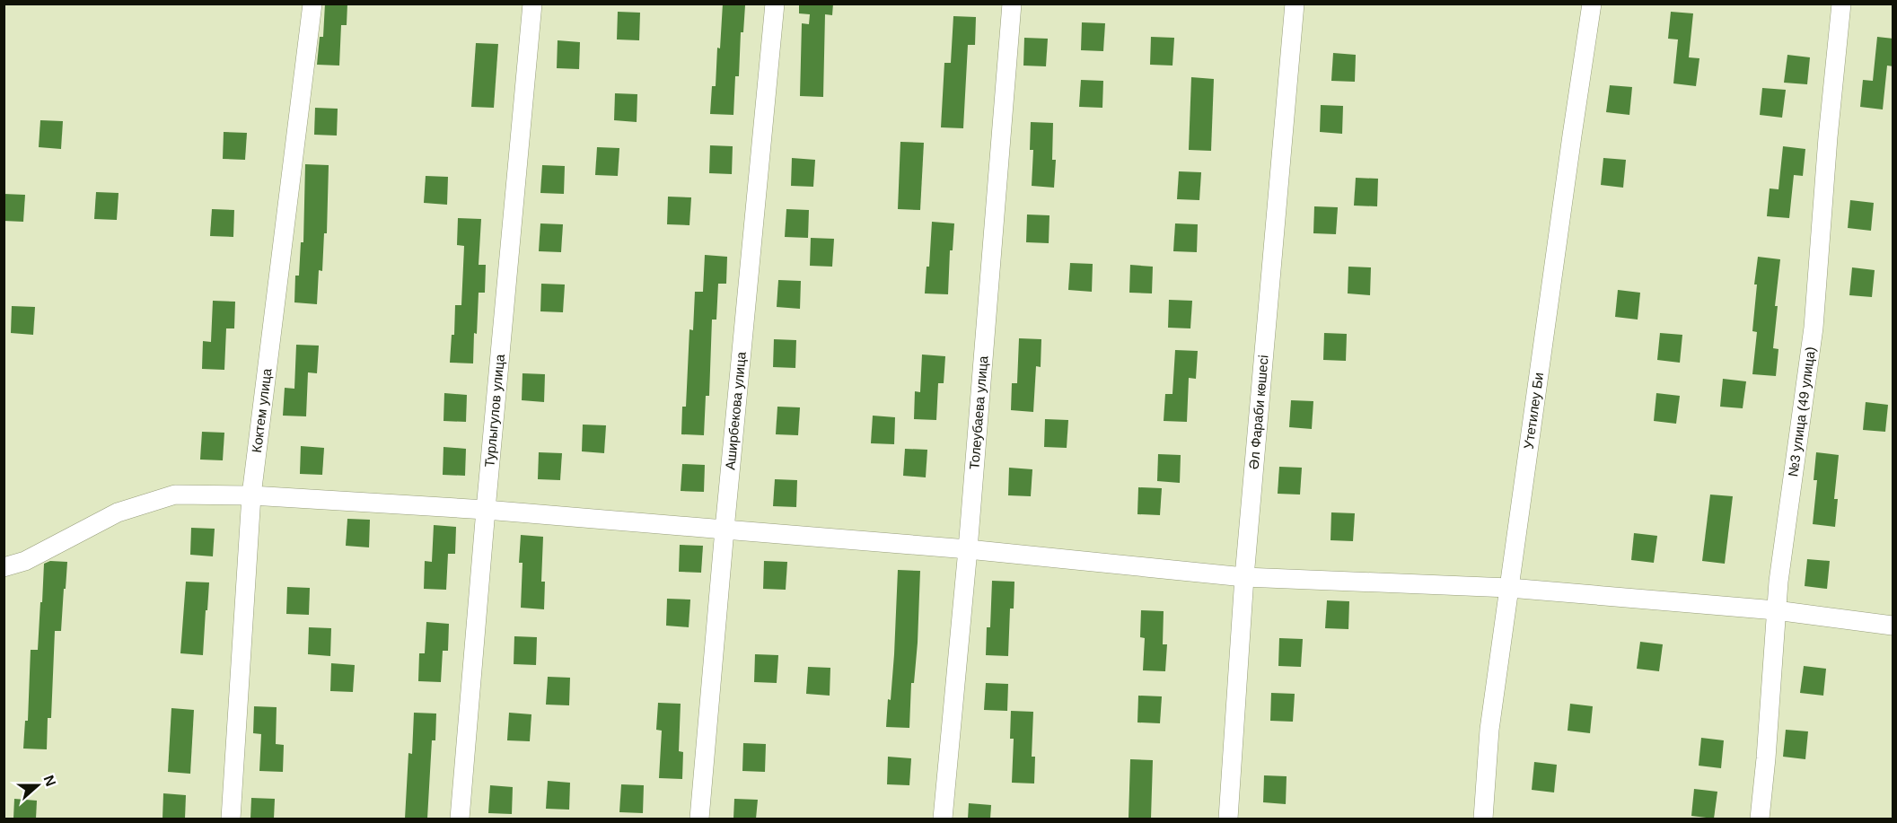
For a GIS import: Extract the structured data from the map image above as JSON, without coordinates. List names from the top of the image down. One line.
{"streets":{"street":["Коктем улица","Турлыгулов улица","Аширбекова улица","Әл Фараби көшесі","Утетилеу Би","Толеубаева улица","№3 улица (49 улица)"]},"north":"right"}
